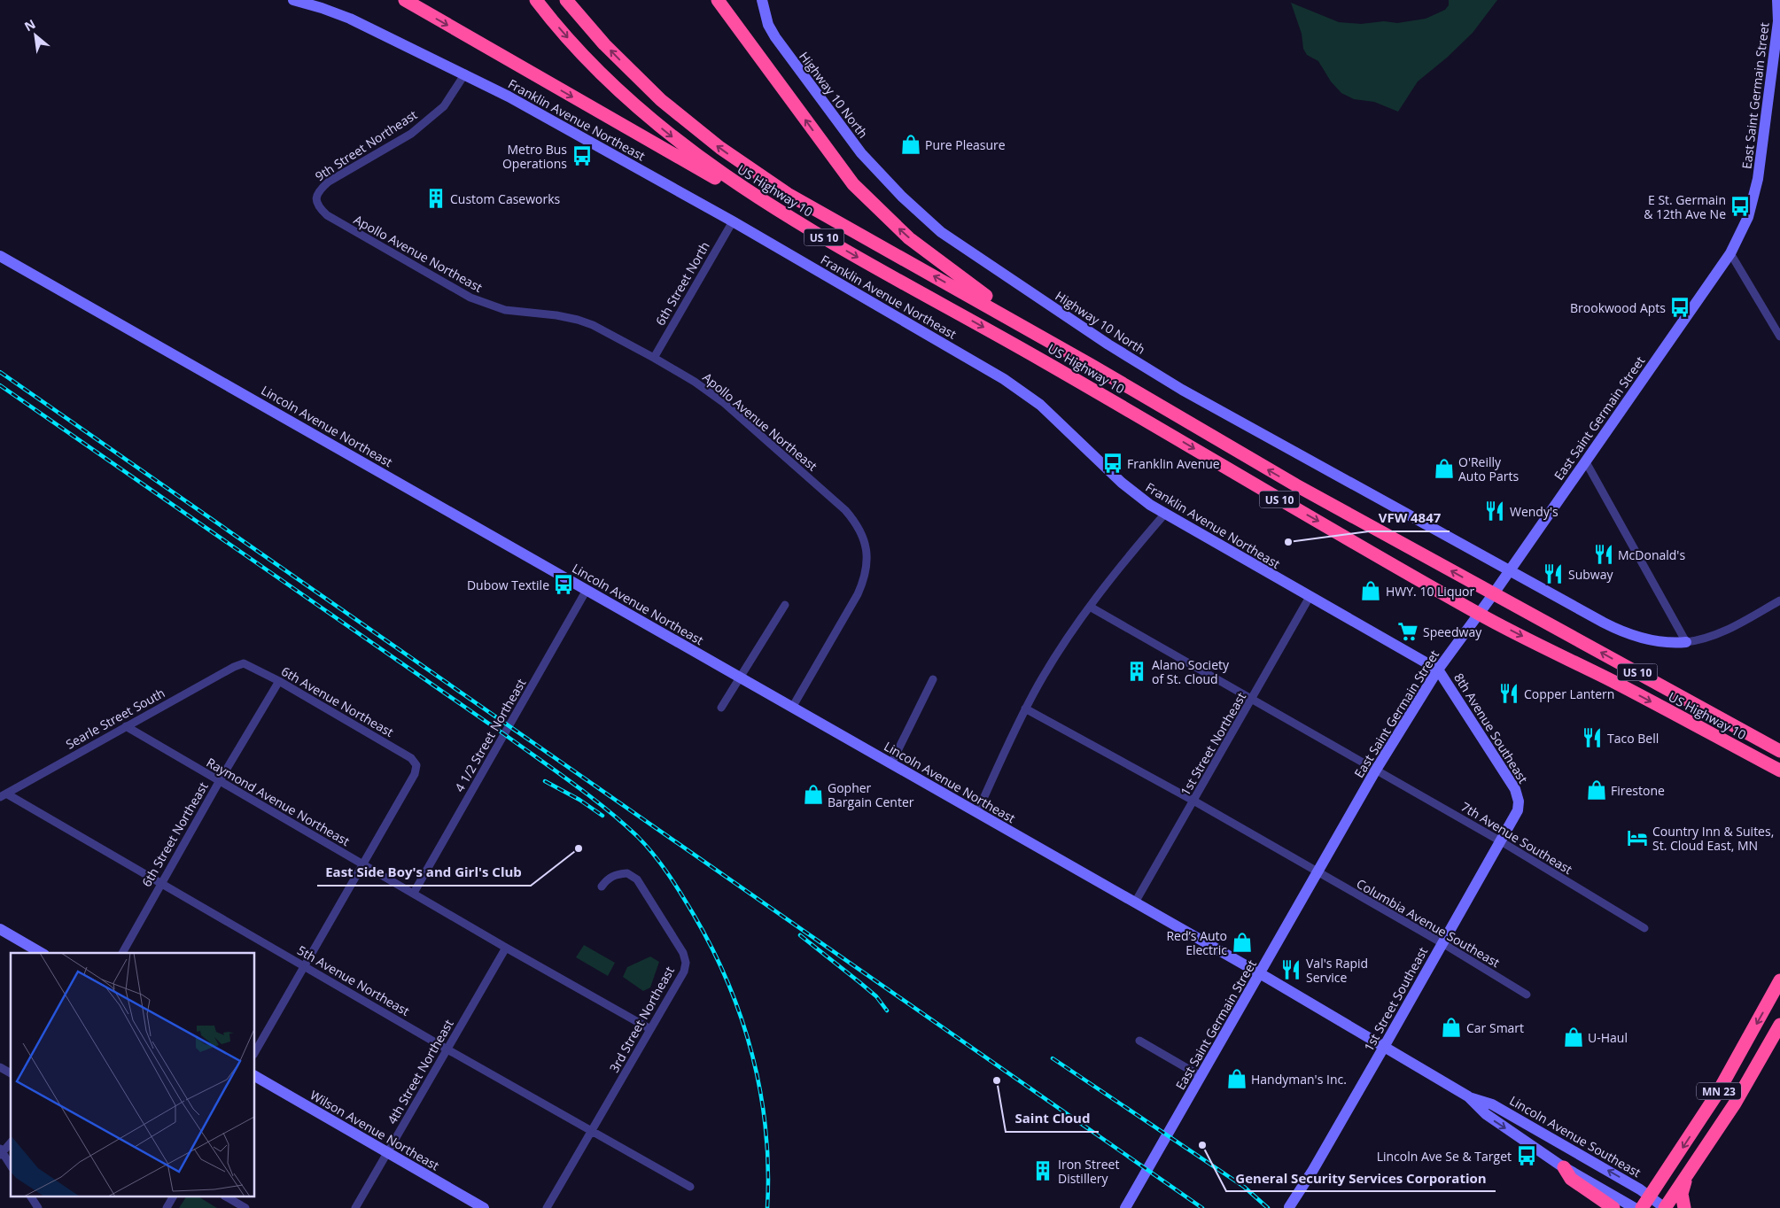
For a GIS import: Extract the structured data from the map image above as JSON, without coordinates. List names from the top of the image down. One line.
{"streets":{"highway":["US Highway 10","US 10","MN 23"],"street":["Highway 10 North","East Saint Germain Street","Franklin Avenue Northeast","9th Street Northeast","Apollo Avenue Northeast","6th Street North","Lincoln Avenue Northeast","6th Avenue Northeast","Searle Street South","8th Avenue Southeast","4 1/2 Street Northeast","1st Street Northeast","Raymond Avenue Northeast","6th Street Northeast","7th Avenue Southeast","Columbia Avenue Southeast","5th Avenue Northeast","1st Street Southeast","3rd Street Northeast","4th Street Northeast","Wilson Avenue Northeast","Lincoln Avenue Southeast"]},"crossings":[["Highway 10 North","East Saint Germain Street"],["East Saint Germain Street","Franklin Avenue Northeast"],["East Saint Germain Street","US Highway 10"],["East Saint Germain Street","US 10"],["East Saint Germain Street","Lincoln Avenue Northeast"],["East Saint Germain Street","8th Avenue Southeast"],["East Saint Germain Street","7th Avenue Southeast"],["East Saint Germain Street","Columbia Avenue Southeast"],["East Saint Germain Street","Lincoln Avenue Southeast"],["Franklin Avenue Northeast","9th Street Northeast"],["Franklin Avenue Northeast","6th Street North"],["Franklin Avenue Northeast","8th Avenue Southeast"],["Franklin Avenue Northeast","1st Street Northeast"],["9th Street Northeast","Apollo Avenue Northeast"],["US Highway 10","US 10"],["Apollo Avenue Northeast","6th Street North"],["Apollo Avenue Northeast","Lincoln Avenue Northeast"],["Lincoln Avenue Northeast","4 1/2 Street Northeast"],["Lincoln Avenue Northeast","1st Street Northeast"],["Lincoln Avenue Northeast","Lincoln Avenue Southeast"],["6th Avenue Northeast","Searle Street South"],["6th Avenue Northeast","Raymond Avenue Northeast"],["6th Avenue Northeast","6th Street Northeast"],["Searle Street South","Raymond Avenue Northeast"],["Searle Street South","5th Avenue Northeast"],["8th Avenue Southeast","1st Street Southeast"],["4 1/2 Street Northeast","Raymond Avenue Northeast"],["1st Street Northeast","7th Avenue Southeast"],["1st Street Northeast","Columbia Avenue Southeast"],["Raymond Avenue Northeast","6th Street Northeast"],["Raymond Avenue Northeast","3rd Street Northeast"],["Raymond Avenue Northeast","4th Street Northeast"],["6th Street Northeast","5th Avenue Northeast"],["7th Avenue Southeast","1st Street Southeast"],["Columbia Avenue Southeast","1st Street Southeast"],["5th Avenue Northeast","3rd Street Northeast"],["5th Avenue Northeast","4th Street Northeast"],["1st Street Southeast","Lincoln Avenue Southeast"],["4th Street Northeast","Wilson Avenue Northeast"],["MN 23","Lincoln Avenue Southeast"]],"places":{"shop":["Pure Pleasure","O'Reilly Auto Parts","HWY. 10 Liquor","Firestone","Gopher Bargain Center","Red’s Auto Electric","Car Smart","U-Haul","Handyman's Inc."],"bus stop":["Metro Bus Operations","E St. Germain & 12th Ave Ne","Brookwood Apts","Franklin Avenue","Dubow Textile","Lincoln Ave Se & Target"],"building":["Custom Caseworks","Alano Society of St. Cloud","Iron Street Distillery"],"restaurant":["Wendy's","McDonald's","Subway","Copper Lantern","Taco Bell","Val's Rapid Service"],"other":["VFW 4847","East Side Boy's and Girl's Club","Saint Cloud","General Security Services Corporation"],"supermarket":["Speedway"],"hotel":["Country Inn & Suites, St. Cloud East, MN"]},"north":"top left"}
